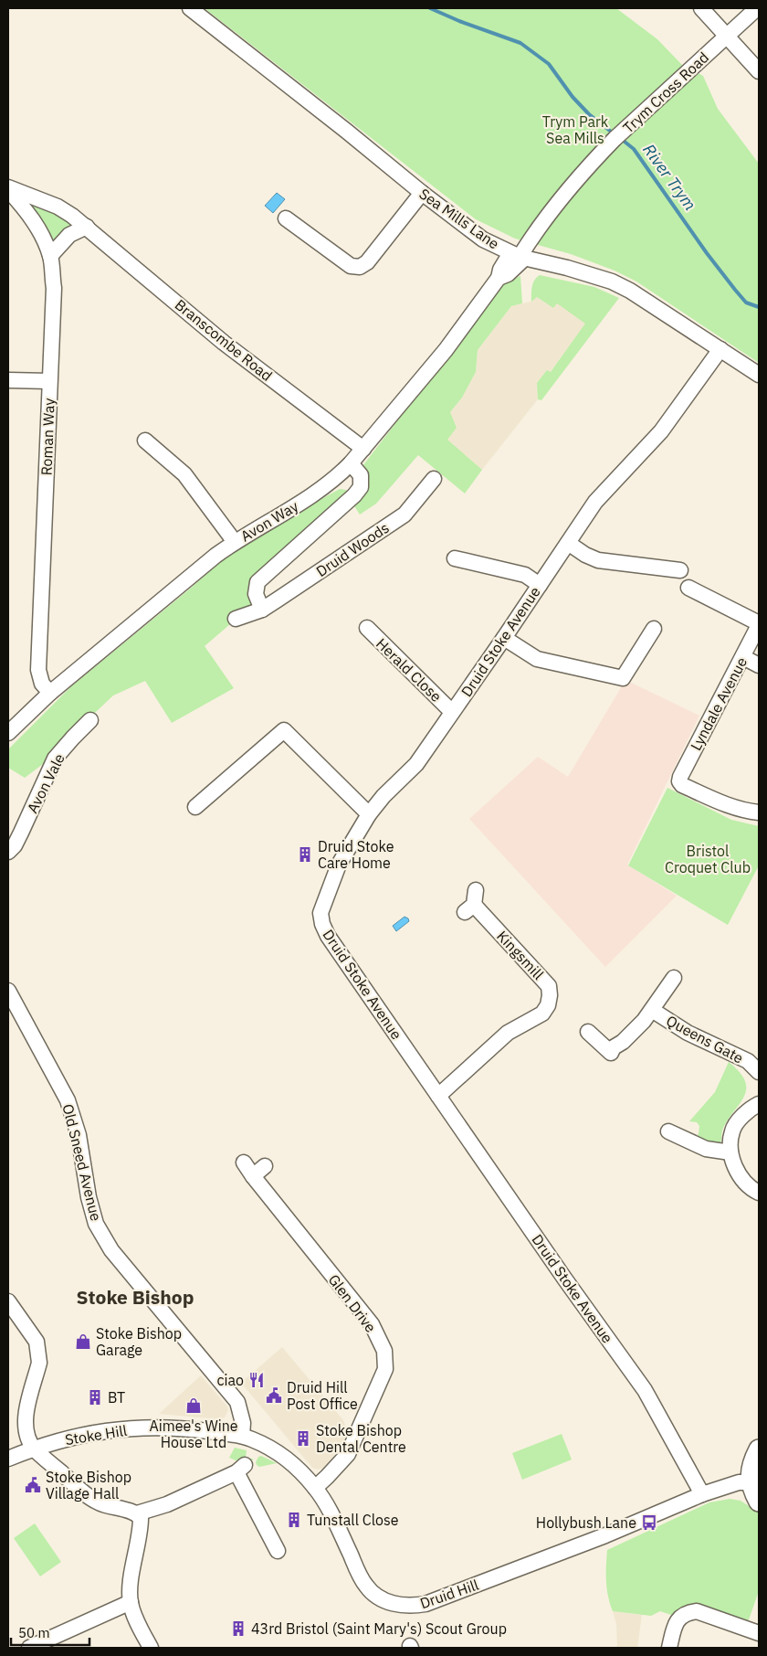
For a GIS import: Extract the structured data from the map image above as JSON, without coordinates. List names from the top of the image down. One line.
{"streets":{"street":["Trym Cross Road","Sea Mills Lane","Branscombe Road","Roman Way","Avon Way","Druid Woods","Druid Stoke Avenue","Herald Close","Lyndale Avenue","Avon Vale","Kingsmill","Queens Gate","Old Sneed Avenue","Glen Drive","Stoke Hill","Druid Hill"]},"crossings":[["Trym Cross Road","Sea Mills Lane"],["Trym Cross Road","Avon Way"],["Sea Mills Lane","Avon Way"],["Sea Mills Lane","Druid Stoke Avenue"],["Branscombe Road","Roman Way"],["Branscombe Road","Avon Way"],["Roman Way","Avon Way"],["Druid Stoke Avenue","Herald Close"],["Druid Stoke Avenue","Kingsmill"],["Druid Stoke Avenue","Druid Hill"],["Old Sneed Avenue","Druid Hill"],["Glen Drive","Druid Hill"],["Stoke Hill","Druid Hill"]],"districts":["Stoke Bishop"],"water":["River Trym"],"parks":["Trym Park Sea Mills","Bristol Croquet Club"],"places":{"building":["Druid Stoke Care Home","BT","Stoke Bishop Dental Centre","Tunstall Close","43rd Bristol (Saint Mary's) Scout Group"],"shop":["Stoke Bishop Garage","Aimee's Wine House Ltd"],"restaurant":["ciao"],"public building":["Druid Hill Post Office","Stoke Bishop Village Hall"],"bus stop":["Hollybush Lane"]},"scale_bar":"50 m"}
